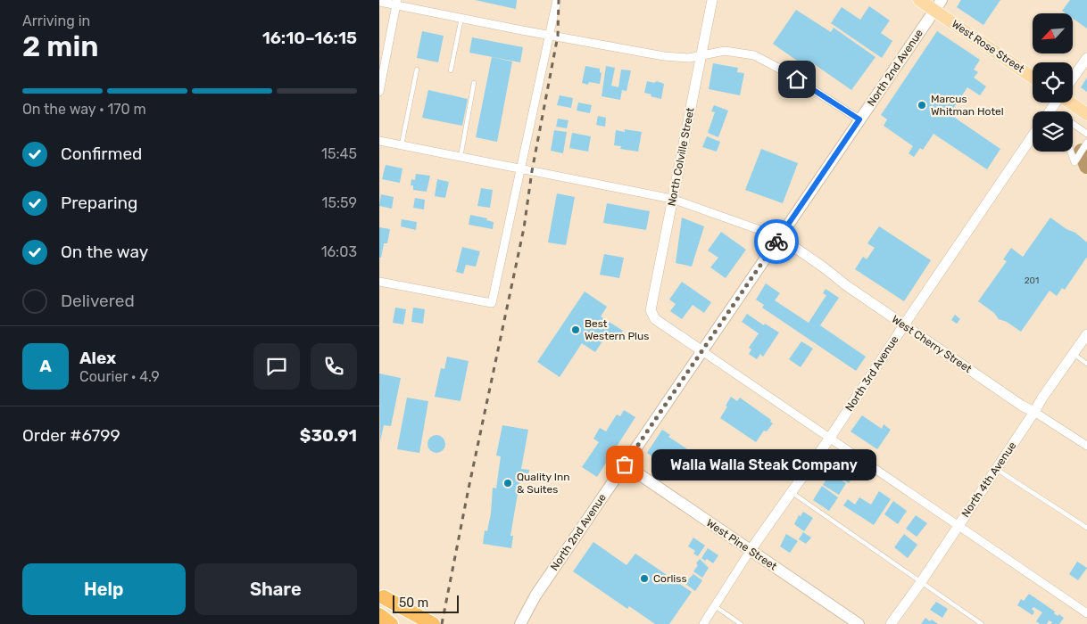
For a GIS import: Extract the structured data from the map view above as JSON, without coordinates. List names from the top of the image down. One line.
{"streets":{"main road":["West Rose Street","North 2nd Avenue","West Pine Street"],"street":["North Colville Street","West Cherry Street","North 3rd Avenue","North 4th Avenue"]},"crossings":[["West Rose Street","North 2nd Avenue"],["North 2nd Avenue","North Colville Street"],["North 2nd Avenue","West Cherry Street"],["North 2nd Avenue","West Pine Street"],["West Cherry Street","North 3rd Avenue"],["West Cherry Street","North 4th Avenue"],["North 3rd Avenue","West Pine Street"]],"places":["Marcus Whitman Hotel","Best Western Plus","Walla Walla Steak Company","Quality Inn & Suites","Corliss"],"house_numbers":["201"],"scale_bar":"50 m","north":"bottom left","page":{"heading":["2 min","Arriving in","16:10–16:15"],"panel":["Alex","Courier · 4.9","Order #6799","$30.91"],"bar":"On the way · 170 m","list":[["Confirmed","15:45"],["Preparing","15:59"],["On the way","16:03"],"Delivered"],"round":"A","bubble":"Walla Walla Steak Company","buttons":["Help","Share"],"scale":"50 m"}}
